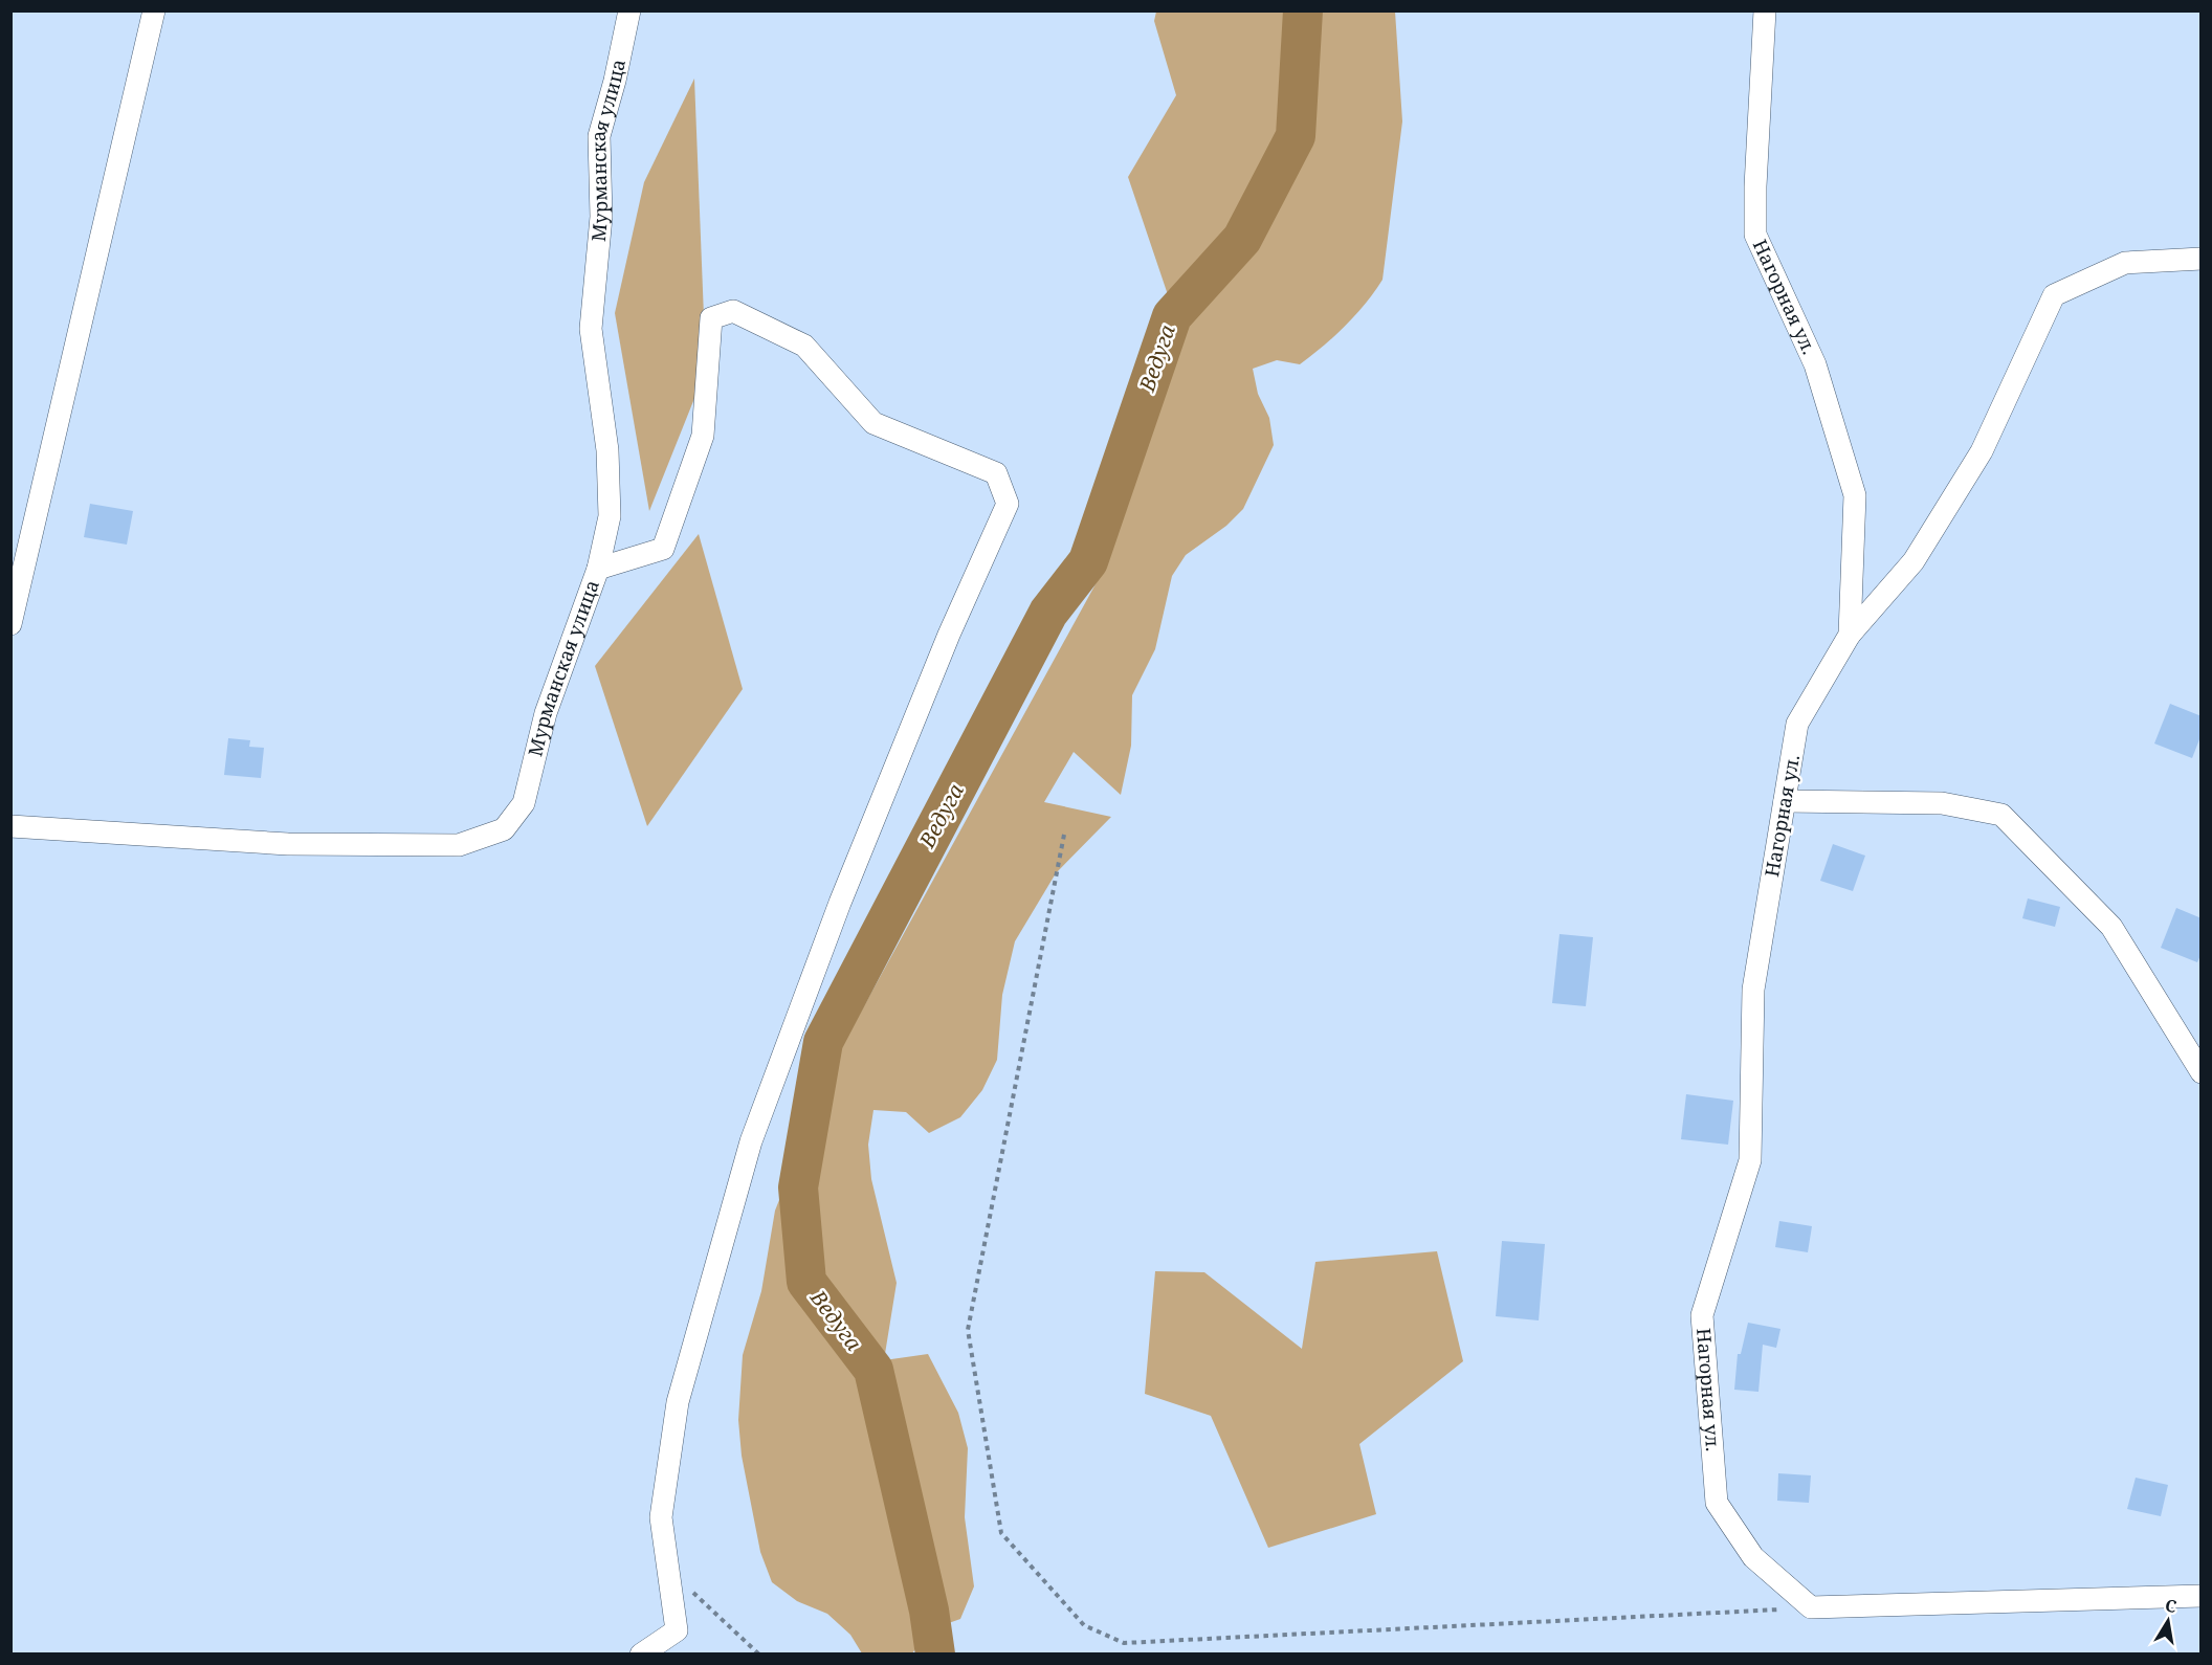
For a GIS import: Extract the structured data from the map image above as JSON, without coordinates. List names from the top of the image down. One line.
{"streets":{"street":["Мурманская улица","Нагорная ул."]},"water":["Ведуга"],"north":"top"}
